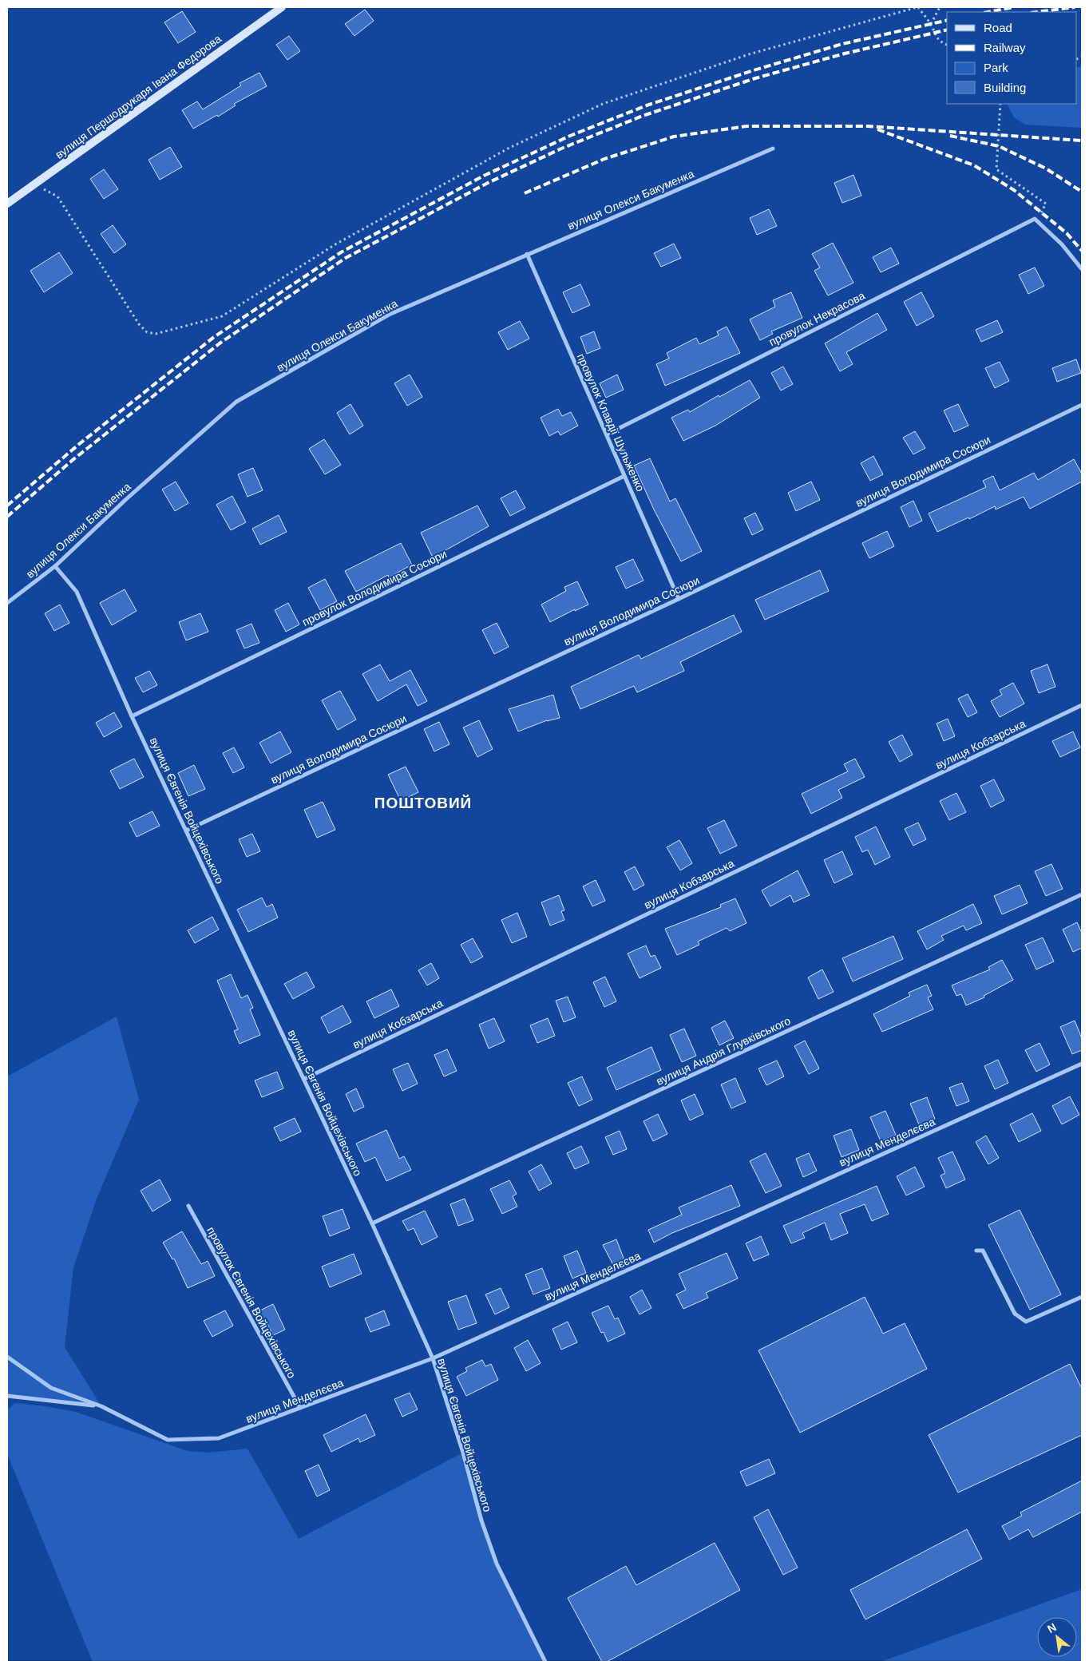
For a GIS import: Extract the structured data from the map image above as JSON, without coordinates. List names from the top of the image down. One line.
{"streets":{"street":["вулиця Першодрукаря Івана Федорова","вулиця Олекси Бакуменка","провулок Некрасова","провулок Клавдії Шульженко","вулиця Володимира Сосюри","провулок Володимира Сосюри","вулиця Кобзарська","вулиця Євгенія Войцехівського","вулиця Андрія Глувківського","вулиця Менделєєва","провулок Євгенія Войцехівського"]},"crossings":[["вулиця Олекси Бакуменка","провулок Клавдії Шульженко"],["вулиця Олекси Бакуменка","вулиця Євгенія Войцехівського"],["провулок Некрасова","провулок Клавдії Шульженко"],["провулок Клавдії Шульженко","вулиця Володимира Сосюри"],["провулок Клавдії Шульженко","провулок Володимира Сосюри"],["вулиця Володимира Сосюри","вулиця Євгенія Войцехівського"],["провулок Володимира Сосюри","вулиця Євгенія Войцехівського"],["вулиця Кобзарська","вулиця Євгенія Войцехівського"],["вулиця Євгенія Войцехівського","вулиця Андрія Глувківського"],["вулиця Євгенія Войцехівського","вулиця Менделєєва"],["вулиця Менделєєва","провулок Євгенія Войцехівського"]],"districts":["ПОШТОВИЙ"],"legend":["Road","Railway","Park","Building"],"north":"top left"}
